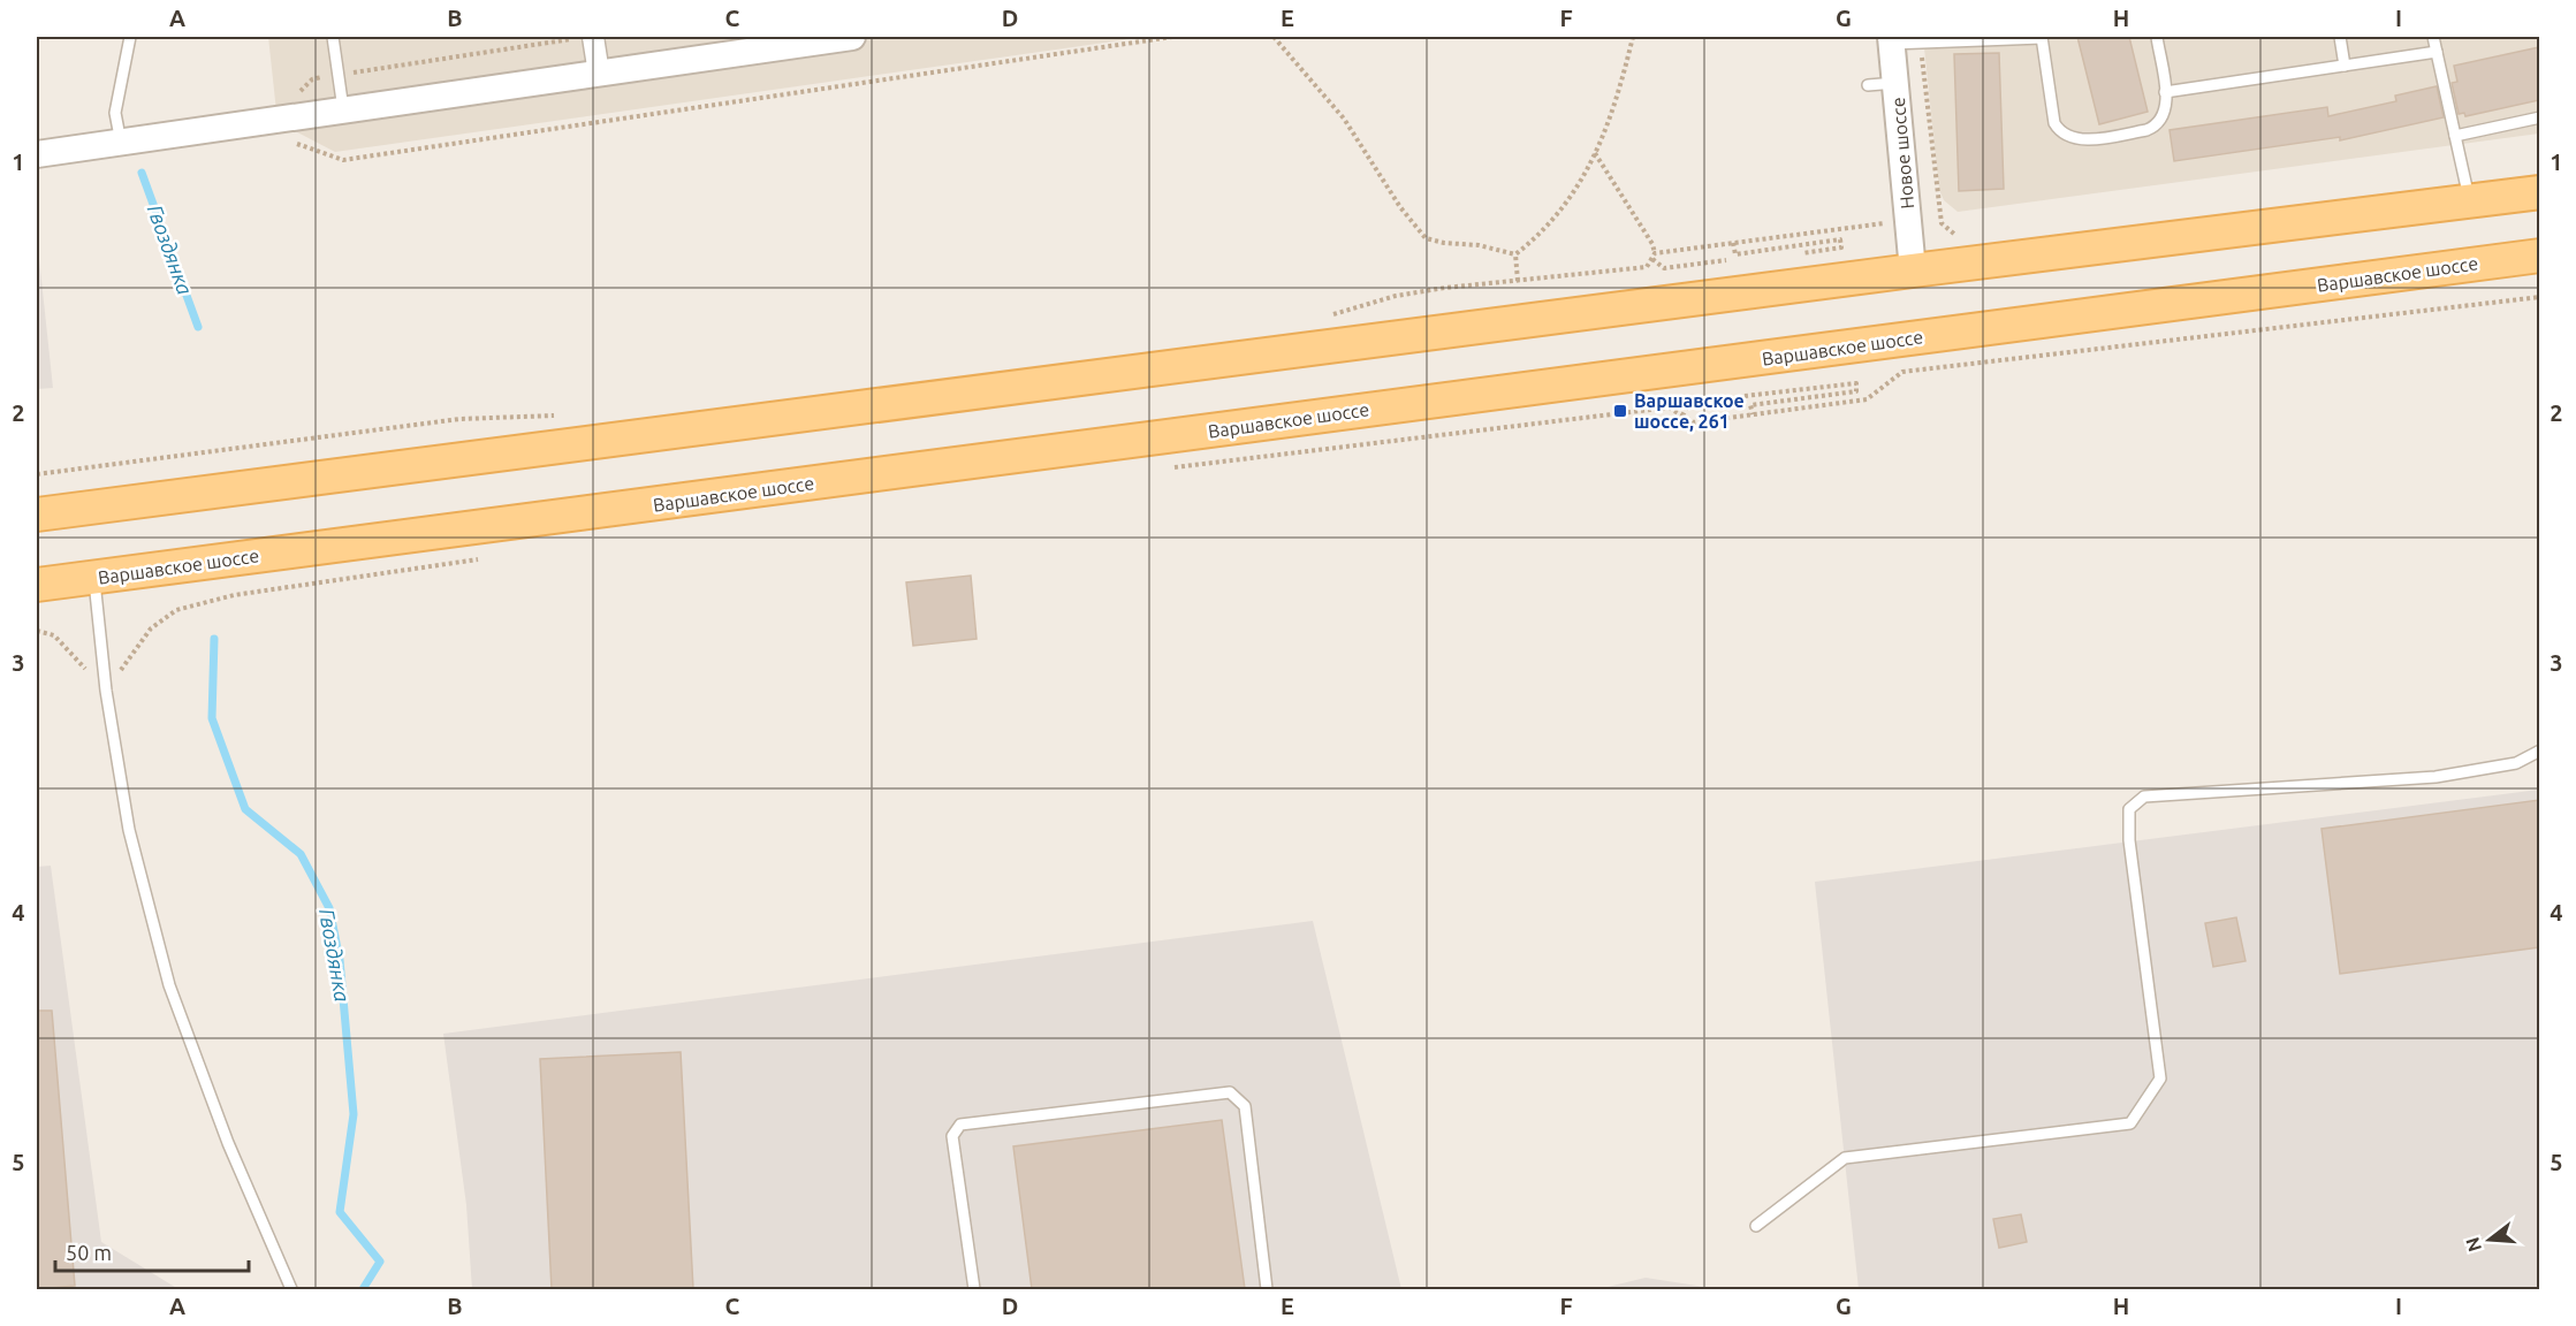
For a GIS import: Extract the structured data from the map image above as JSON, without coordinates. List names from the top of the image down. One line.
{"streets":{"main road":["Варшавское шоссе"],"street":["Новое шоссе"]},"water":["Гвоздянка"],"places":{"transit":["Варшавское шоссе, 261"]},"scale_bar":"50 m","north":"left","grid":{"columns":["A","B","C","D","E","F","G","H","I"],"rows":["1","2","3","4","5"]}}
